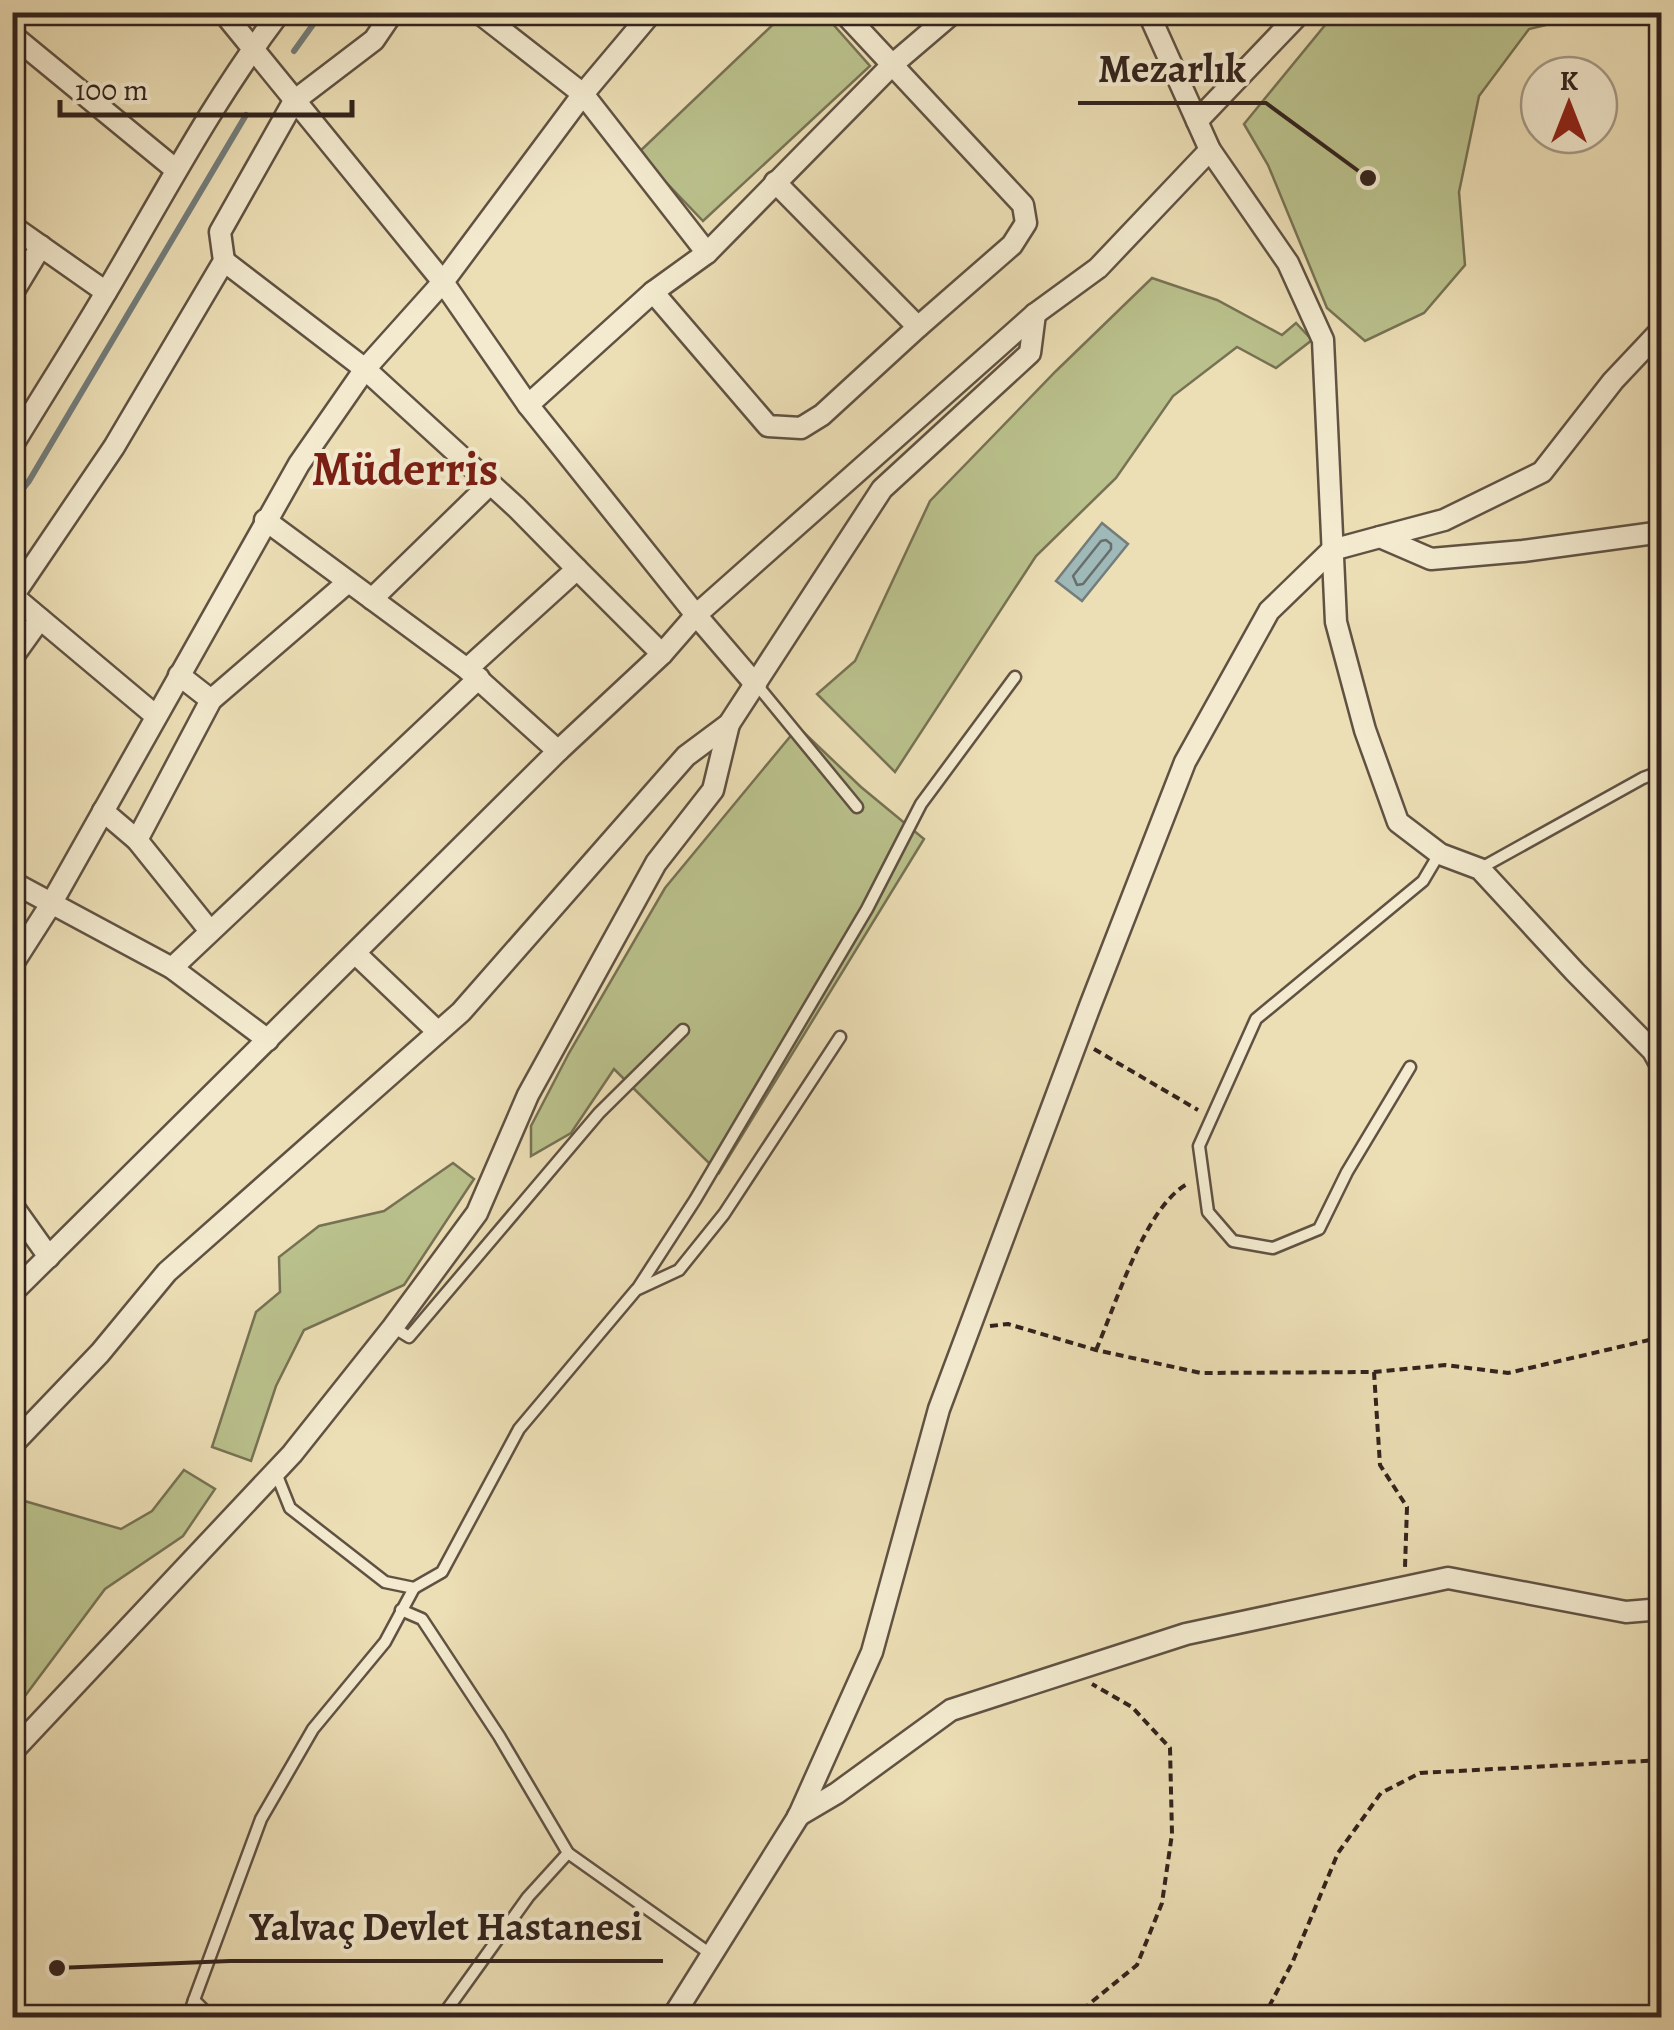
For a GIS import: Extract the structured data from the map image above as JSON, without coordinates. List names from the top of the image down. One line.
{"districts":["Müderris"],"places":["Mezarlık","Yalvaç Devlet Hastanesi"],"scale_bar":"100 m","north":"top"}
